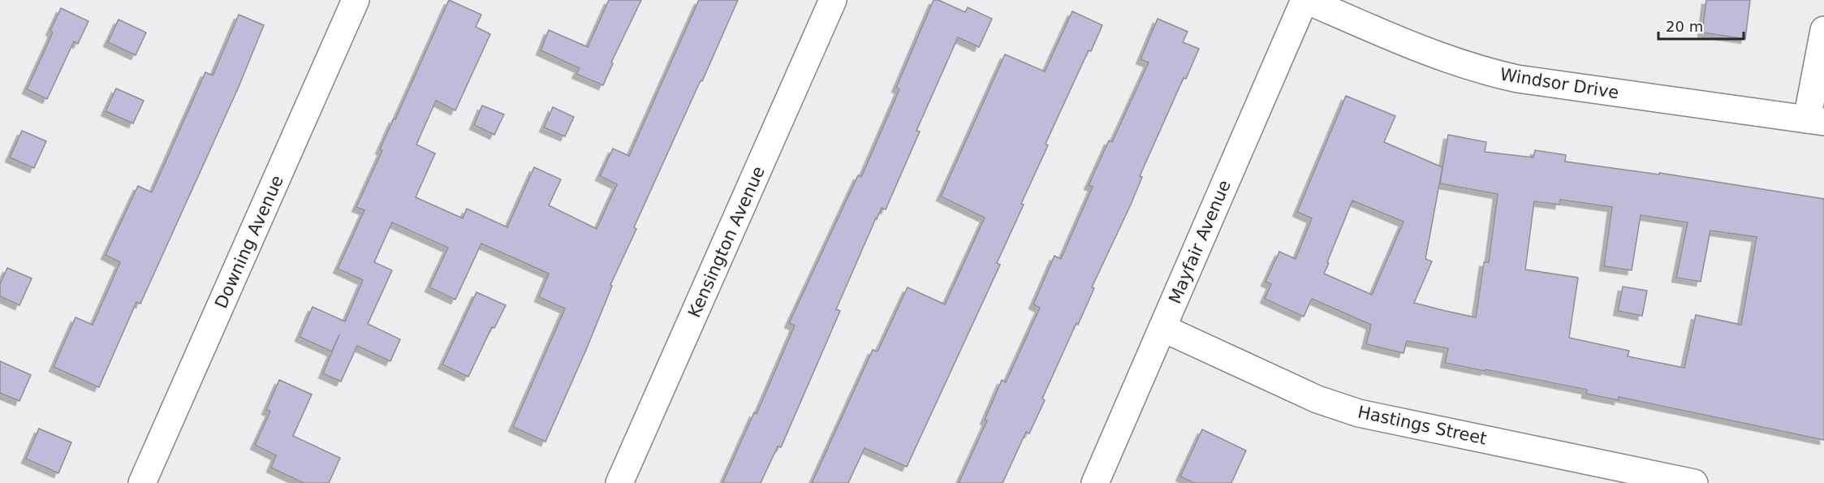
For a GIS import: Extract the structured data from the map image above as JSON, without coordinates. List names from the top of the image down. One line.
{"streets":{"street":["Windsor Drive","Downing Avenue","Kensington Avenue","Mayfair Avenue","Hastings Street"]},"crossings":[["Windsor Drive","Mayfair Avenue"],["Mayfair Avenue","Hastings Street"]],"scale_bar":"20 m"}
